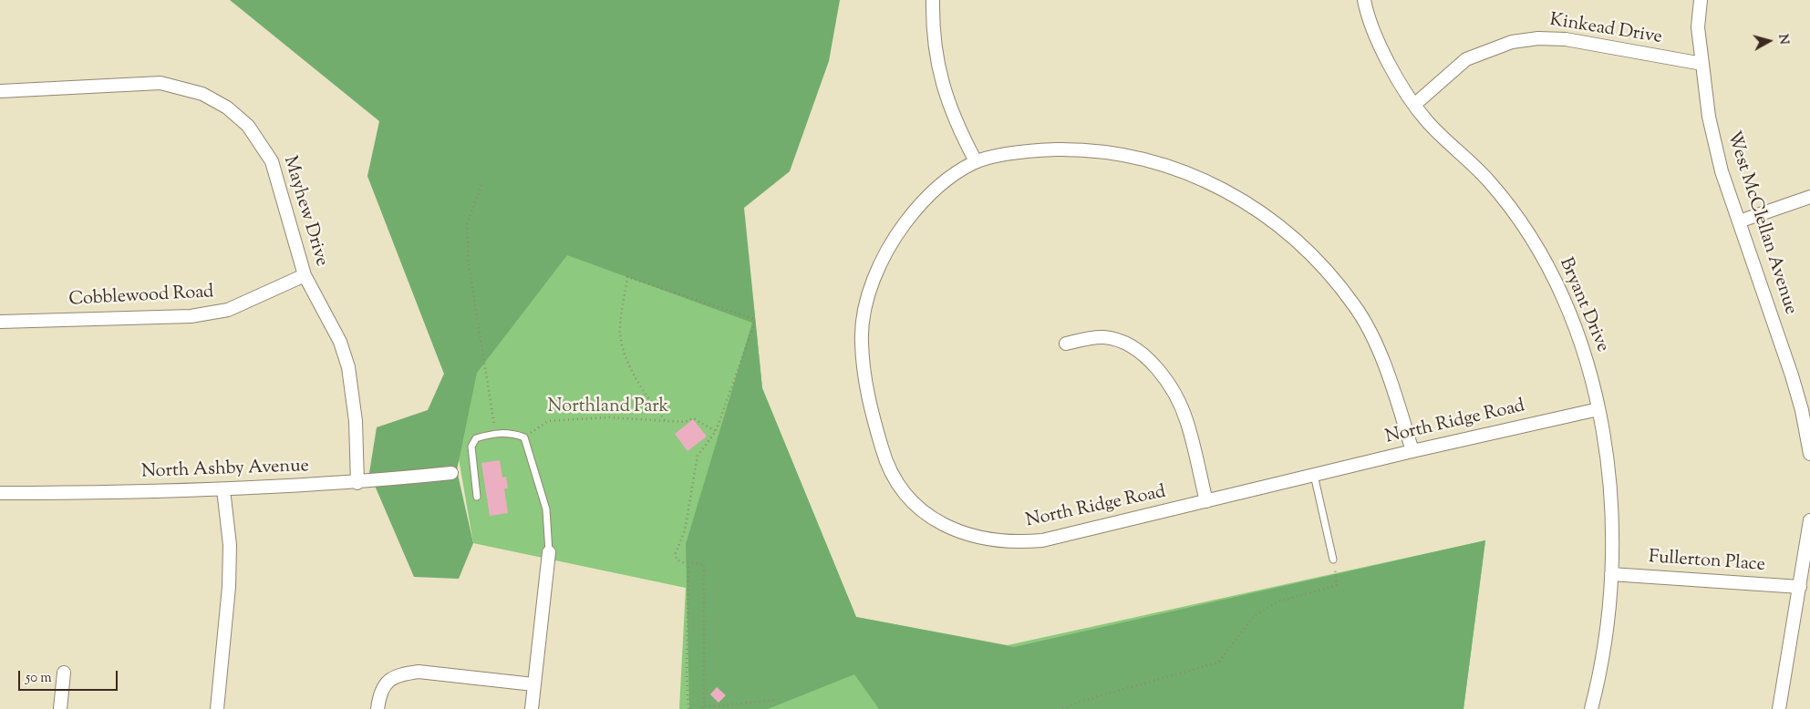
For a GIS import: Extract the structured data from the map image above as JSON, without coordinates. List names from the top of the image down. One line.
{"streets":{"street":["Kinkead Drive","Mayhew Drive","West McClellan Avenue","Cobblewood Road","Bryant Drive","North Ridge Road","North Ashby Avenue","Fullerton Place"]},"crossings":[["Kinkead Drive","West McClellan Avenue"],["Kinkead Drive","Bryant Drive"],["Mayhew Drive","Cobblewood Road"],["Mayhew Drive","North Ashby Avenue"],["Bryant Drive","North Ridge Road"],["Bryant Drive","Fullerton Place"]],"parks":["Northland Park"],"scale_bar":"50 m","north":"right"}
